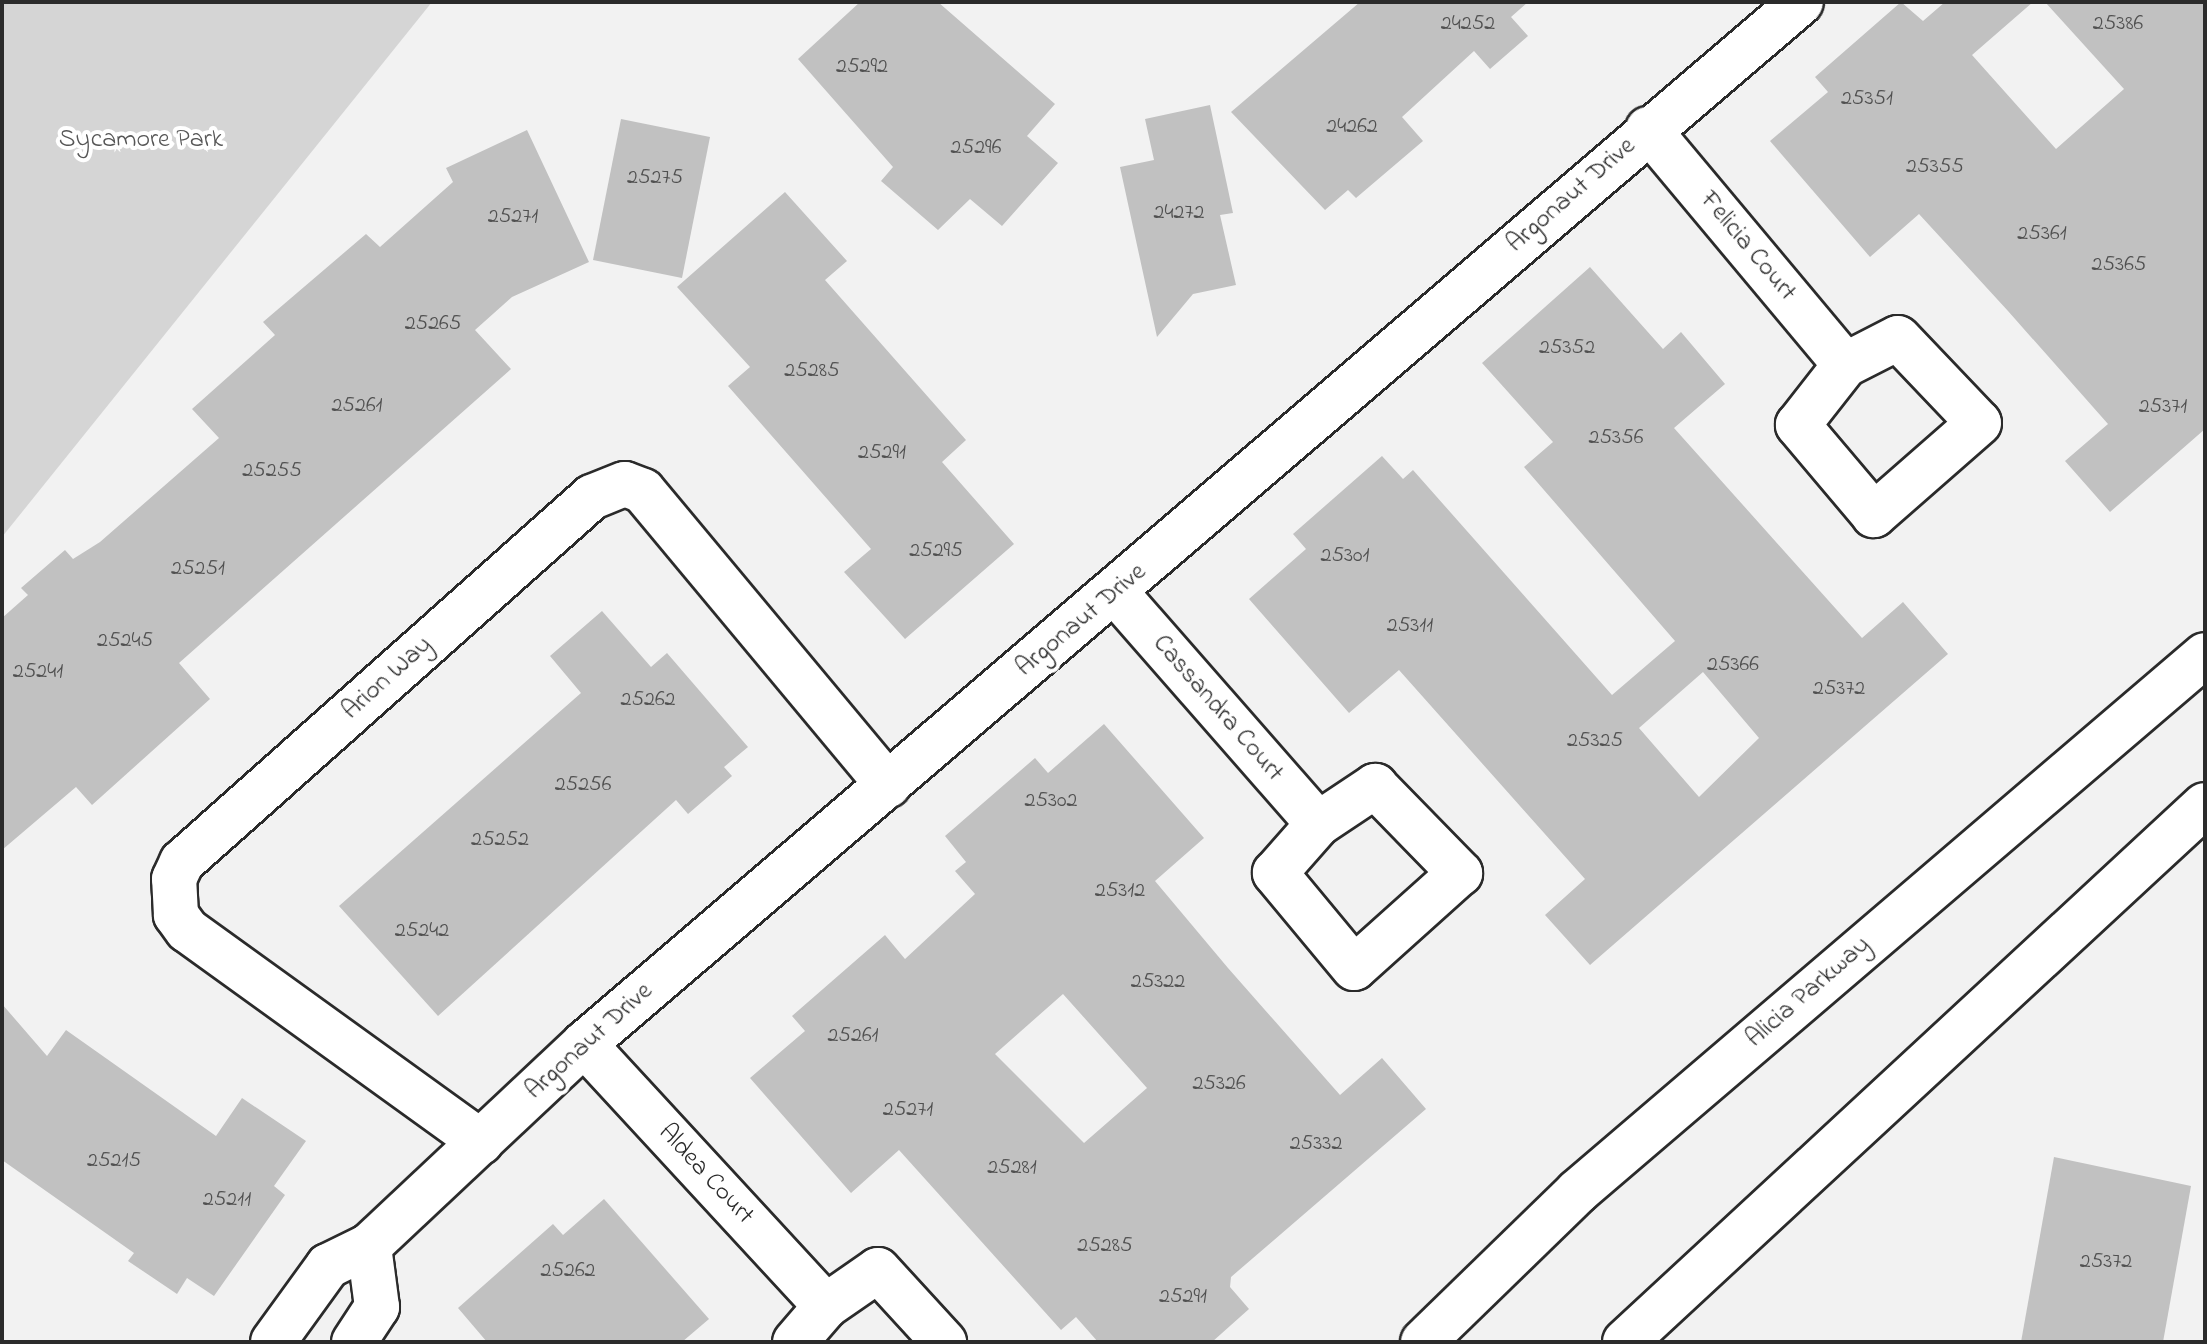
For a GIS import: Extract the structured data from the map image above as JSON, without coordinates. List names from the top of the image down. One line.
{"streets":{"street":["Argonaut Drive","Felicia Court","Arion Way","Cassandra Court","Alicia Parkway","Aldea Court"]},"crossings":[["Argonaut Drive","Felicia Court"],["Argonaut Drive","Arion Way"],["Argonaut Drive","Cassandra Court"],["Argonaut Drive","Aldea Court"]],"parks":["Sycamore Park"],"house_numbers":["24252","25386","25292","25351","24262","25296","25355","25275","24272","25271","25361","25365","25265","25352","25285","25261","25371","25356","25291","25255","25295","25301","25251","25311","25245","25366","25241","25372","25262","25325","25256","25302","25252","25312","25242","25322","25261","25326","25271","25332","25215","25281","25211","25285","25372","25262","25291"]}
